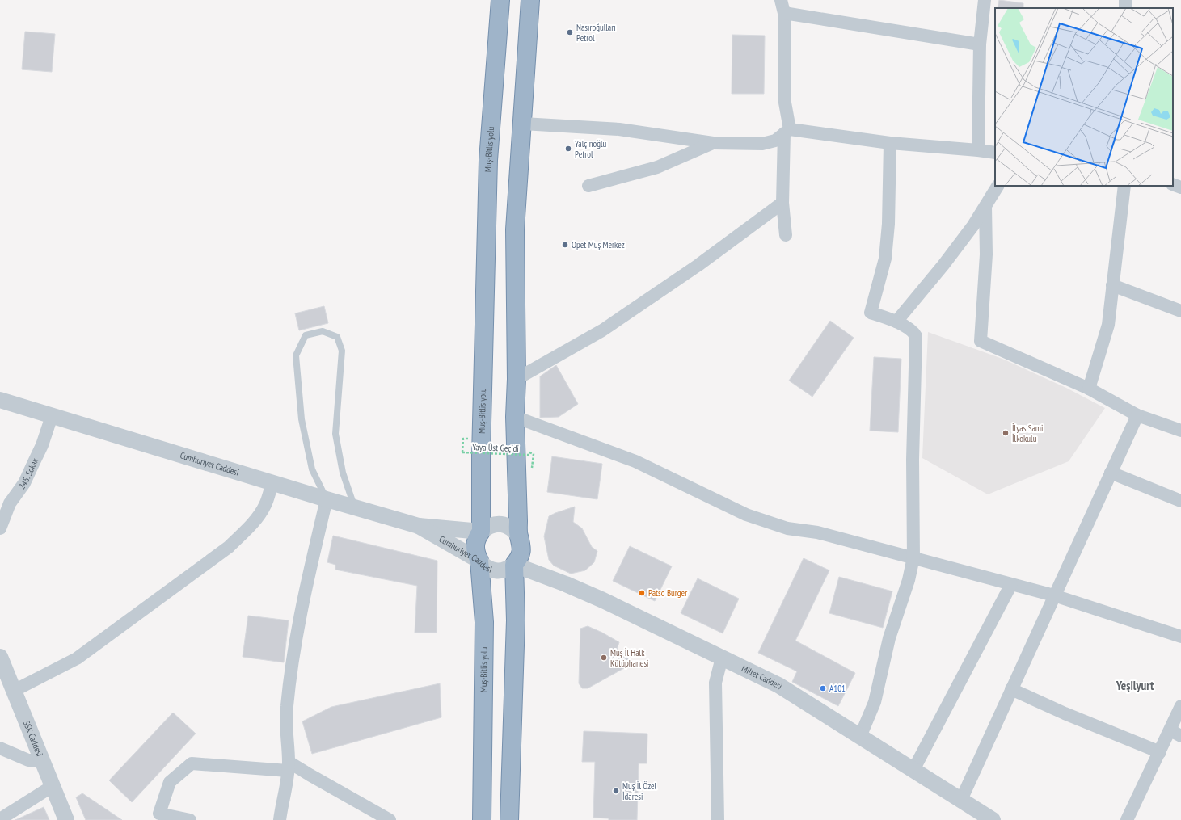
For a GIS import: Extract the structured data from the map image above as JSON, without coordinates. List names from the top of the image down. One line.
{"streets":{"highway":["Muş-Bitlis yolu"],"street":["Cumhuriyet Caddesi","245. Sokak","Millet Caddesi","SSK Caddesi"],"path":["Yaya Üst Geçidi"]},"crossings":[["Muş-Bitlis yolu","Cumhuriyet Caddesi"],["Muş-Bitlis yolu","Millet Caddesi"],["Cumhuriyet Caddesi","245. Sokak"],["Cumhuriyet Caddesi","Millet Caddesi"]],"districts":["Yeşilyurt"],"places":["Nasıroğulları Petrol","Yalçınoğlu Petrol","Opet Muş Merkez","İlyas Sami İlkokulu","Patso Burger","Muş İl Halk Kütüphanesi","A101","Muş İl Özel İdaresi"]}
